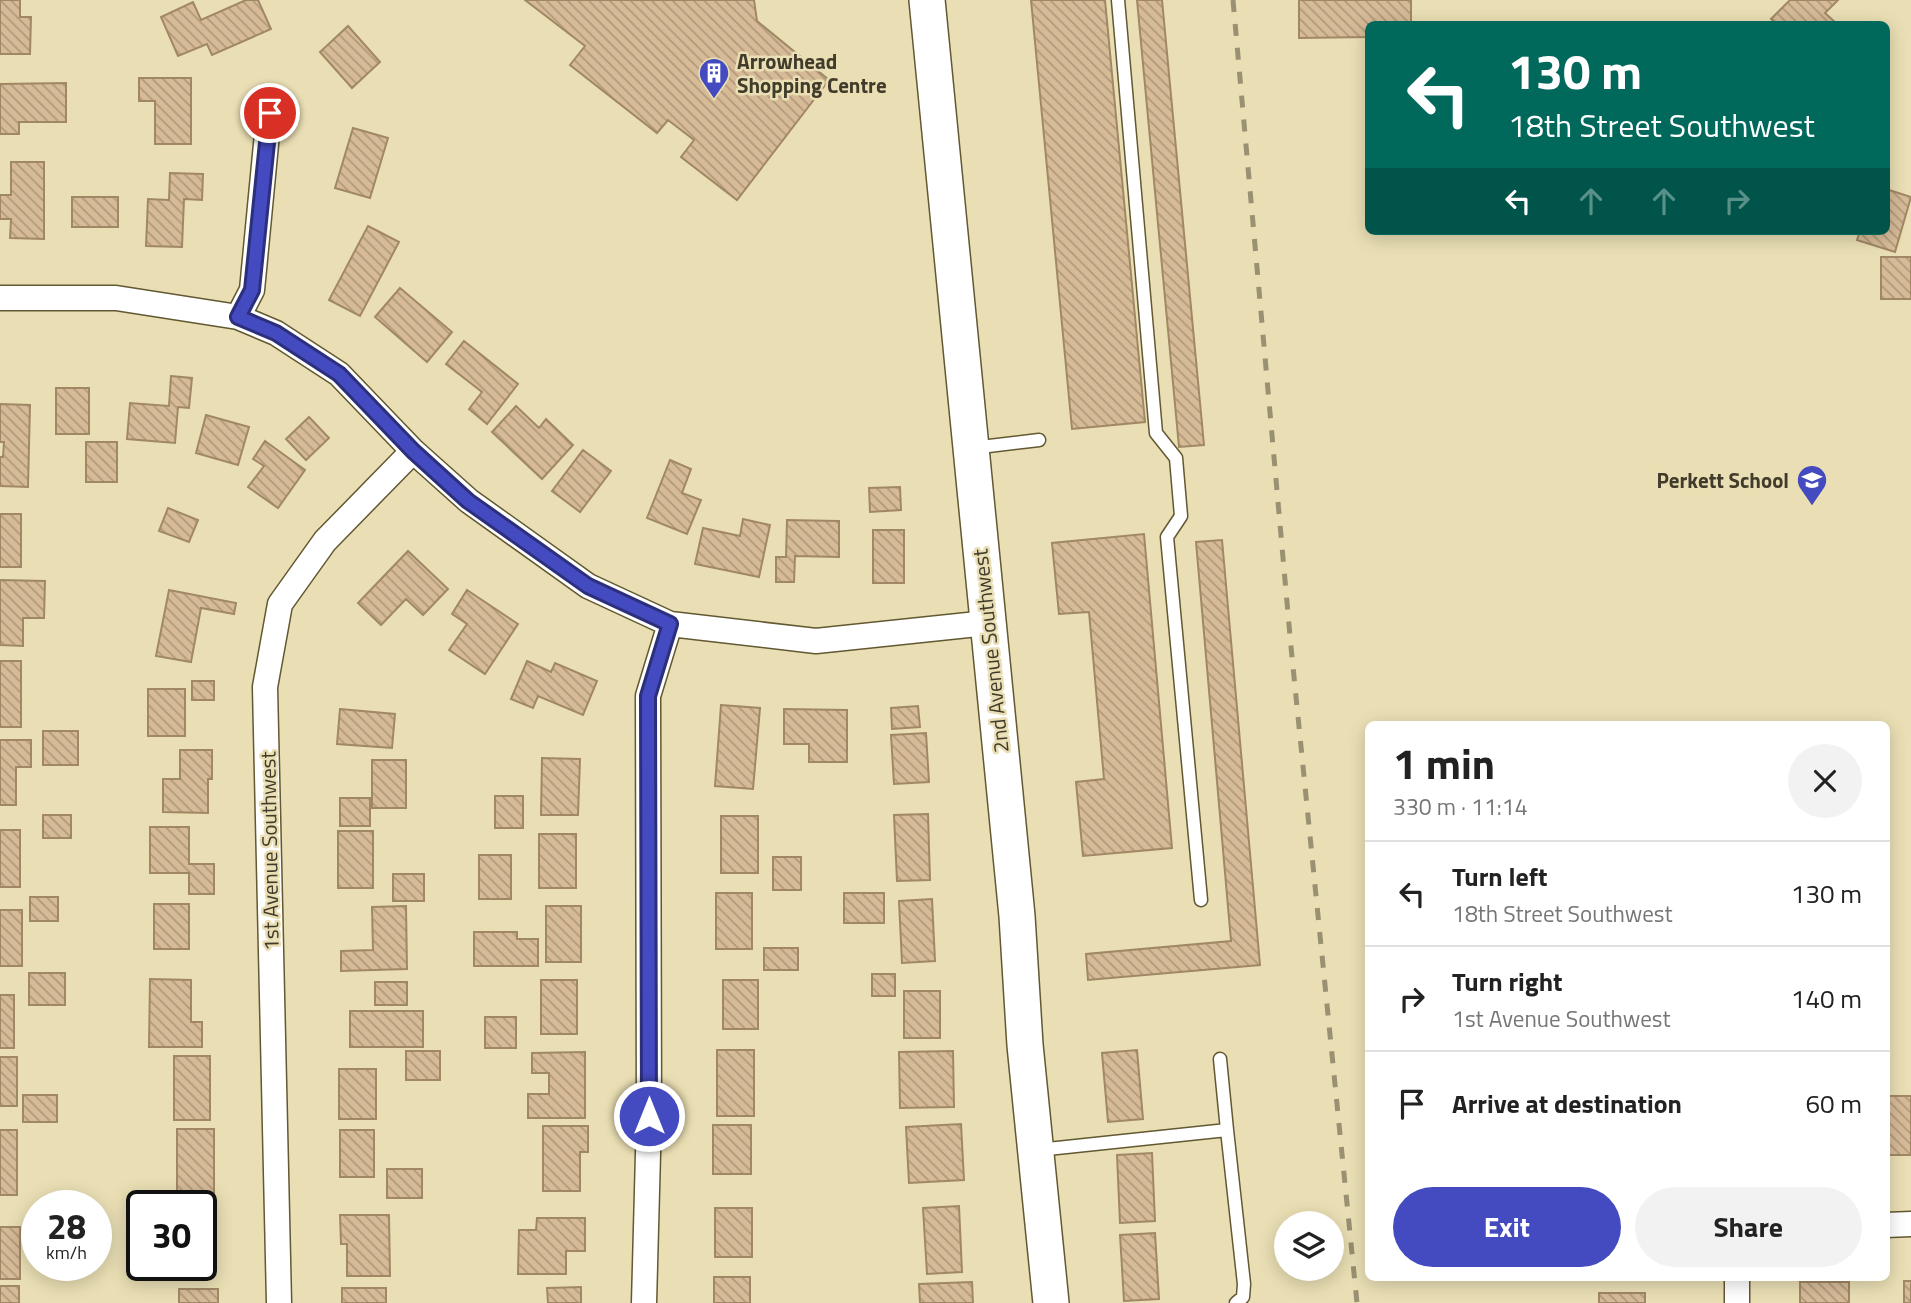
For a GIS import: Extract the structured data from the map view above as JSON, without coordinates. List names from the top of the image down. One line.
{"streets":{"street":["2nd Avenue Southwest","1st Avenue Southwest"]},"places":{"building":["Arrowhead Shopping Centre"],"school or university":["Perkett School"]},"page":{"turn":["130 m","18th Street Southwest"],"heading":["1 min","330 m · 11:14"],"list":[{"name":"Turn left","note":"18th Street Southwest","value":"130 m"},{"name":"Turn right","note":"1st Avenue Southwest","value":"140 m"},{"name":"Arrive at destination","value":"60 m"}],"buttons":["Exit","Share"],"speed":"28 km/h","limit":"30"}}
